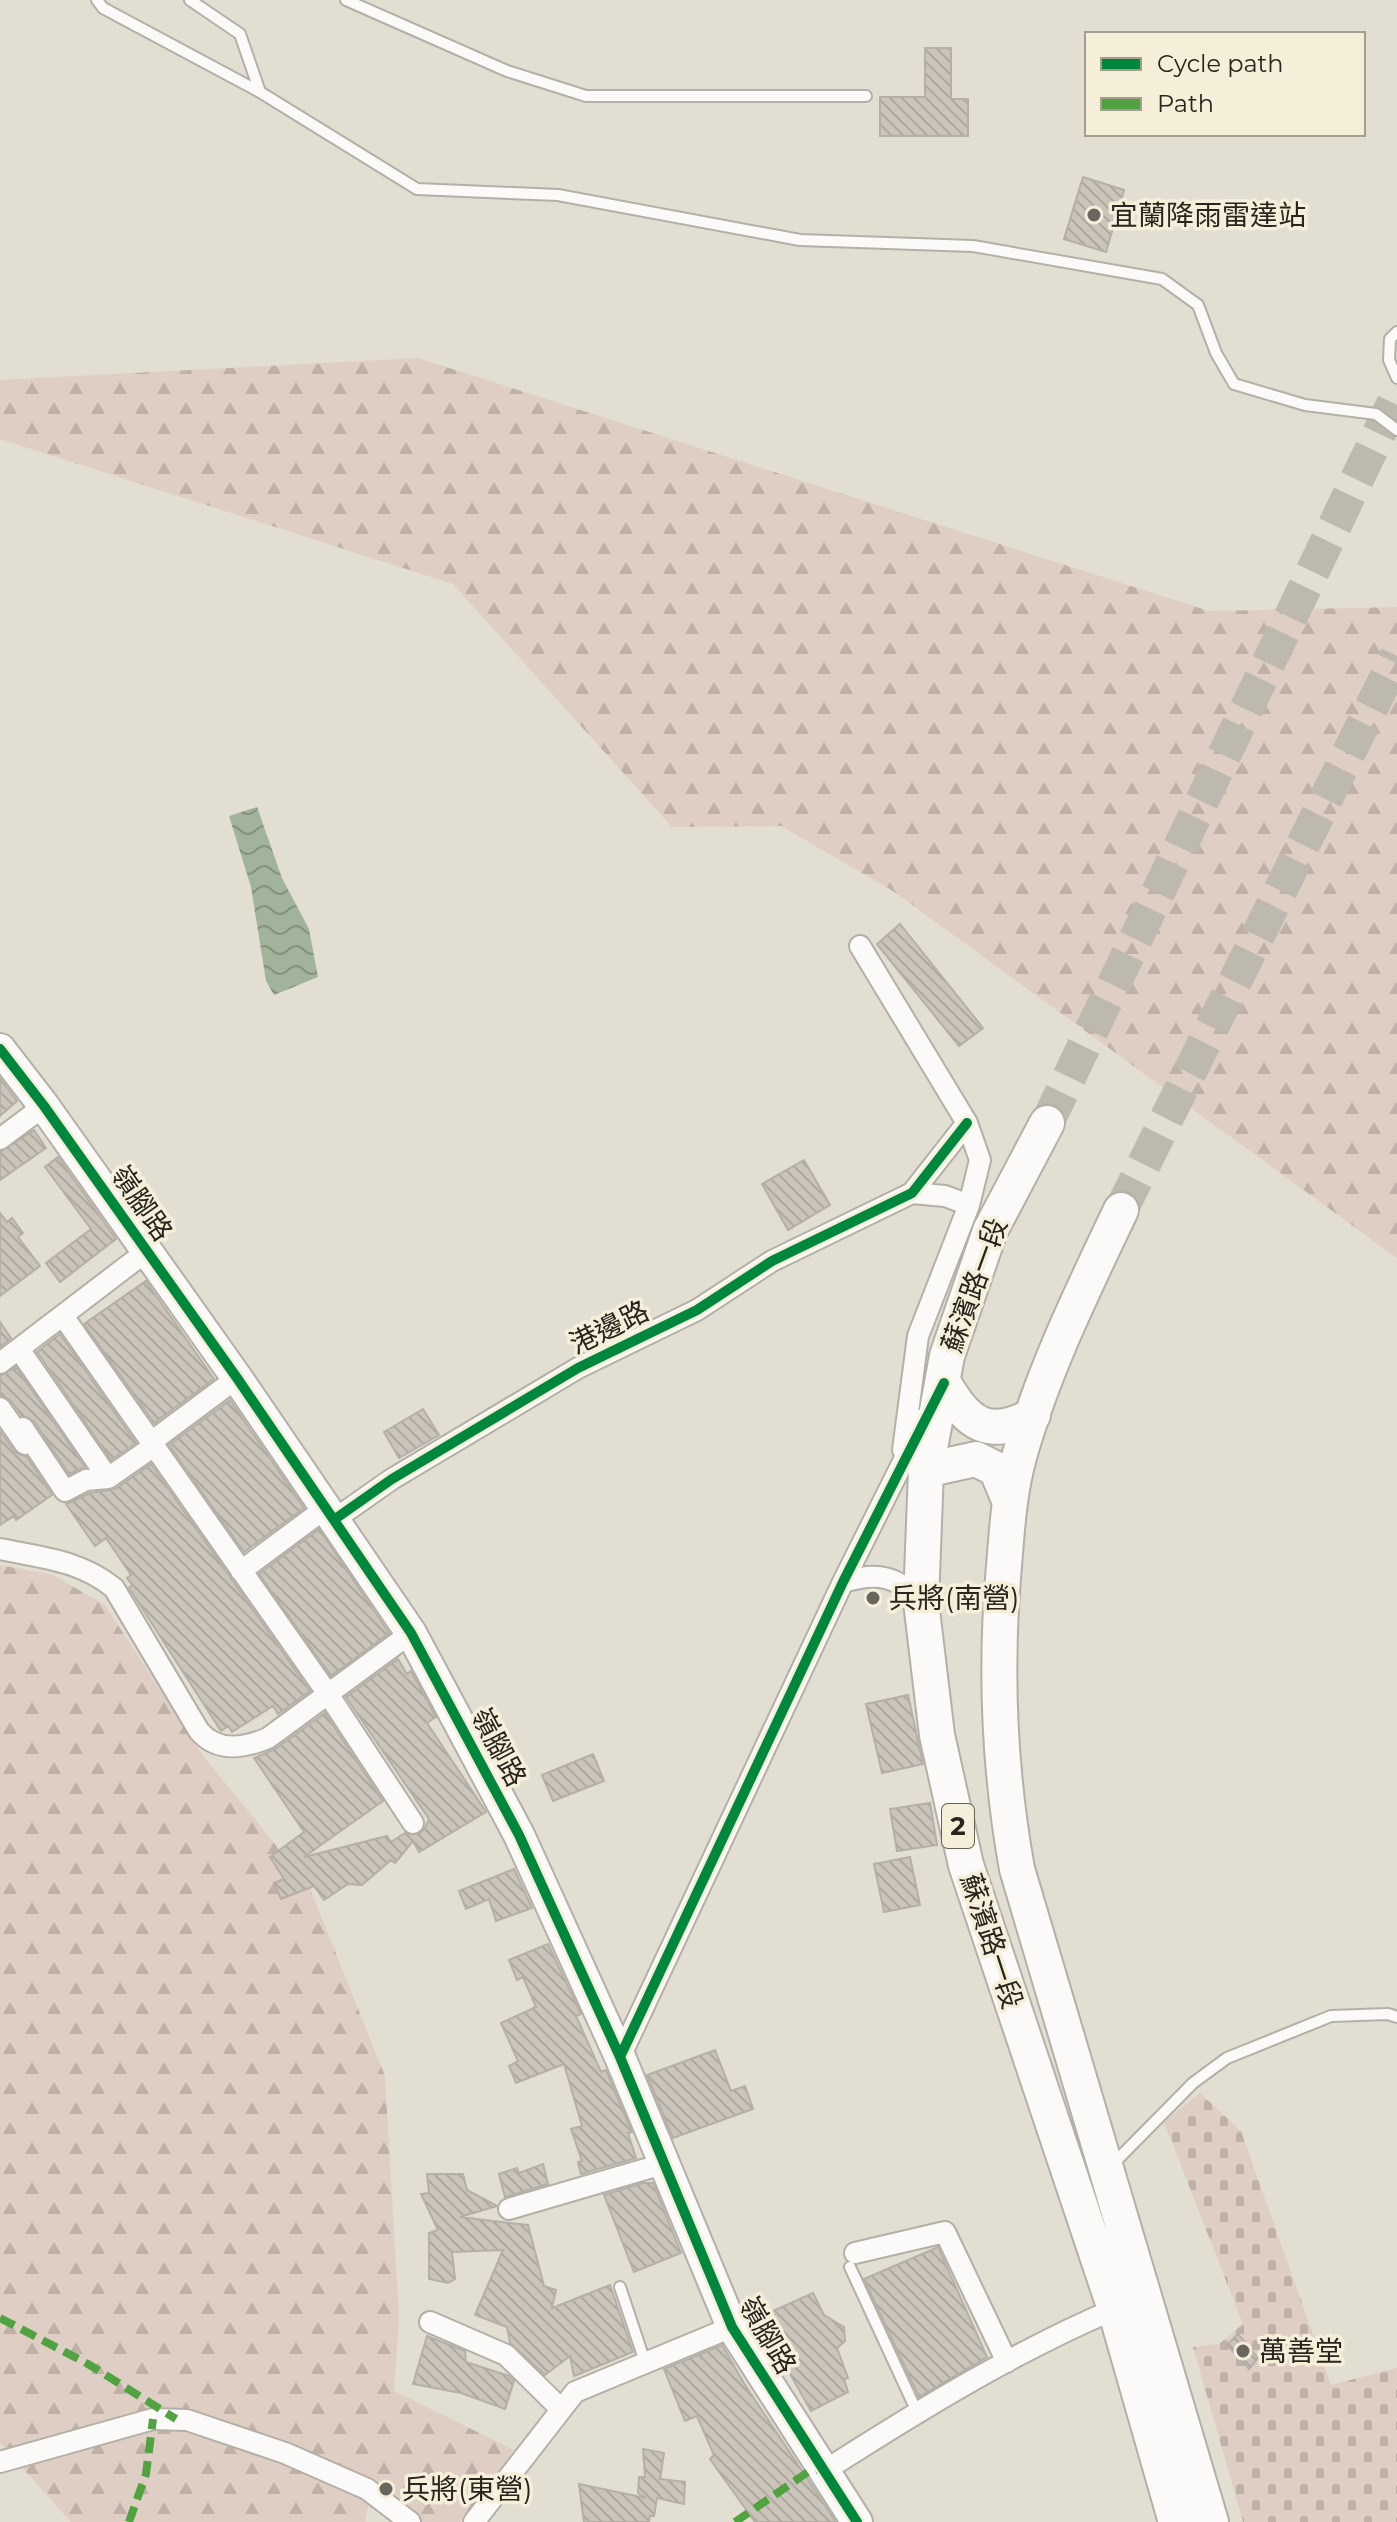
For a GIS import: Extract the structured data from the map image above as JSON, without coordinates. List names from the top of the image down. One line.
{"streets":{"main road":["蘇濱路一段","2"],"street":["嶺腳路","港邊路"]},"crossings":[["嶺腳路","港邊路"]],"places":["宜蘭降雨雷達站","兵將(南營)","萬善堂","兵將(東營)"],"legend":["Cycle path","Path"]}
